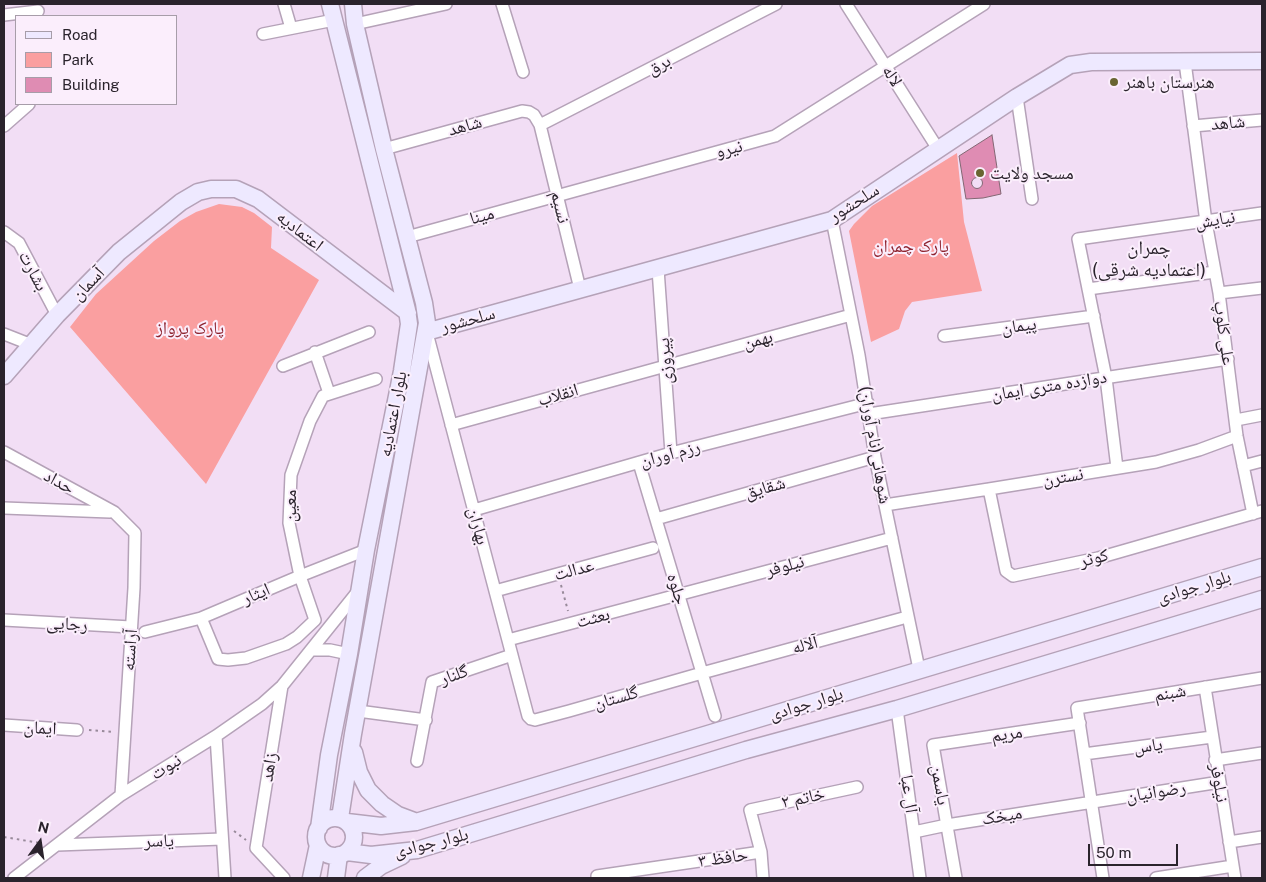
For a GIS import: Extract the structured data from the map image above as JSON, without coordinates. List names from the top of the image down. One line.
{"streets":{"street":["برق","لاله","شاهد","نیرو","سلحشور","نسیم","مینا","نیایش","اعتمادیه","بشارت","آسمان","پیمان","علی کلوپ","بهمن","پیروزی","دوازده متری ایمان","انقلاب","بلوار اعتمادیه","شوهانی(نام آوران)","رزم آوران","نسترن","حداد","شقایق","معین","بهاران","کوثر","نیلوفر","عدالت","بلوار جوادی","جلوه","ایثار","بعثت","رجایی","آلاله","آراسته","گلنار","شبنم","گلستان","ایمان","مریم","یاس","نبوت","زاهد","یاسمن","رضوانیان","آل عبا","خاتم ۲","میخک","یاسر","حافظ ۳"]},"crossings":[["برق","شاهد"],["برق","نسیم"],["لاله","نیرو"],["لاله","سلحشور"],["شاهد","نسیم"],["شاهد","علی کلوپ"],["شاهد","بلوار اعتمادیه"],["نیرو","نسیم"],["نیرو","مینا"],["سلحشور","نسیم"],["سلحشور","علی کلوپ"],["سلحشور","پیروزی"],["سلحشور","بلوار اعتمادیه"],["سلحشور","شوهانی(نام آوران)"],["سلحشور","بهاران"],["نسیم","مینا"],["مینا","بلوار اعتمادیه"],["نیایش","علی کلوپ"],["اعتمادیه","آسمان"],["اعتمادیه","بلوار اعتمادیه"],["بشارت","آسمان"],["علی کلوپ","دوازده متری ایمان"],["علی کلوپ","نسترن"],["علی کلوپ","کوثر"],["بهمن","پیروزی"],["بهمن","انقلاب"],["بهمن","شوهانی(نام آوران)"],["پیروزی","انقلاب"],["پیروزی","رزم آوران"],["دوازده متری ایمان","شوهانی(نام آوران)"],["دوازده متری ایمان","رزم آوران"],["انقلاب","بهاران"],["بلوار اعتمادیه","بهاران"],["بلوار اعتمادیه","بلوار جوادی"],["بلوار اعتمادیه","ایثار"],["بلوار اعتمادیه","نبوت"],["شوهانی(نام آوران)","رزم آوران"],["شوهانی(نام آوران)","نسترن"],["شوهانی(نام آوران)","شقایق"],["شوهانی(نام آوران)","نیلوفر"],["شوهانی(نام آوران)","بلوار جوادی"],["شوهانی(نام آوران)","آلاله"],["رزم آوران","بهاران"],["رزم آوران","جلوه"],["نسترن","کوثر"],["حداد","آراسته"],["شقایق","جلوه"],["معین","ایثار"],["معین","نبوت"],["بهاران","عدالت"],["بهاران","بعثت"],["بهاران","گلنار"],["بهاران","گلستان"],["نیلوفر","جلوه"],["نیلوفر","بعثت"],["نیلوفر","شبنم"],["نیلوفر","یاس"],["نیلوفر","رضوانیان"],["بلوار جوادی","آل عبا"],["جلوه","بعثت"],["جلوه","آلاله"],["جلوه","گلستان"],["رجایی","آراسته"],["آلاله","گلستان"],["آراسته","نبوت"],["شبنم","مریم"],["مریم","یاسمن"],["نبوت","زاهد"],["نبوت","یاسر"],["یاسمن","میخک"],["رضوانیان","میخک"],["آل عبا","میخک"],["خاتم ۲","حافظ ۳"]],"districts":["چمران (اعتمادیه شرقی)"],"parks":["پارک چمران","پارک پرواز"],"places":["هنرستان باهنر","مسجد ولایت"],"legend":["Road","Park","Building"],"scale_bar":"50 m","north":"top"}
